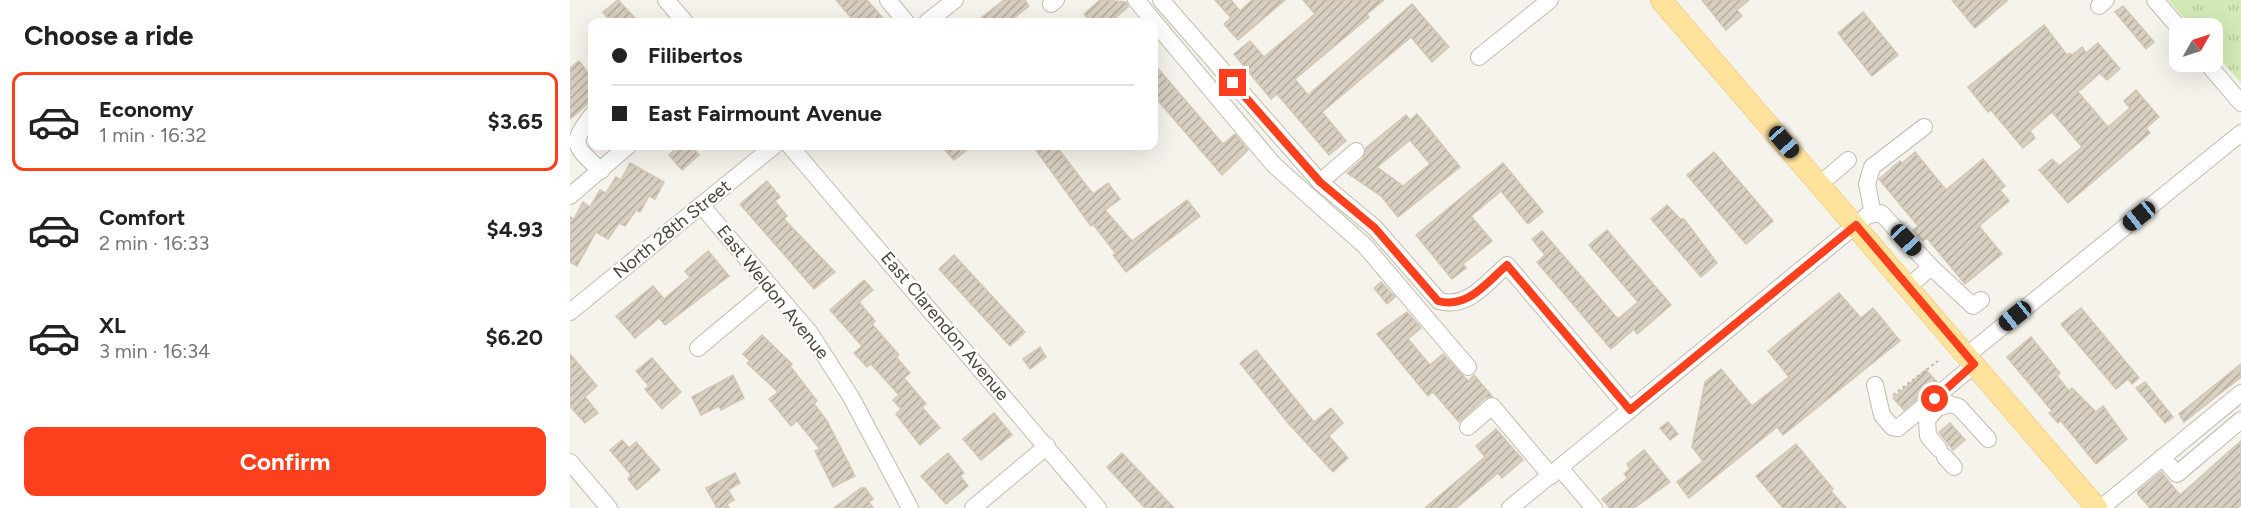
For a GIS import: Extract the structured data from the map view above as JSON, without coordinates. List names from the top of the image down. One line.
{"streets":{"street":["North 28th Street","East Weldon Avenue","East Clarendon Avenue"]},"crossings":[["North 28th Street","East Weldon Avenue"]],"north":"top right","page":{"heading":"Choose a ride","banner":["Filibertos","East Fairmount Avenue"],"list":[{"name":"Economy","note":"1 min · 16:32","value":"$3.65"},{"name":"Comfort","note":"2 min · 16:33","value":"$4.93"},{"name":"XL","note":"3 min · 16:34","value":"$6.20"}],"buttons":"Confirm"}}
